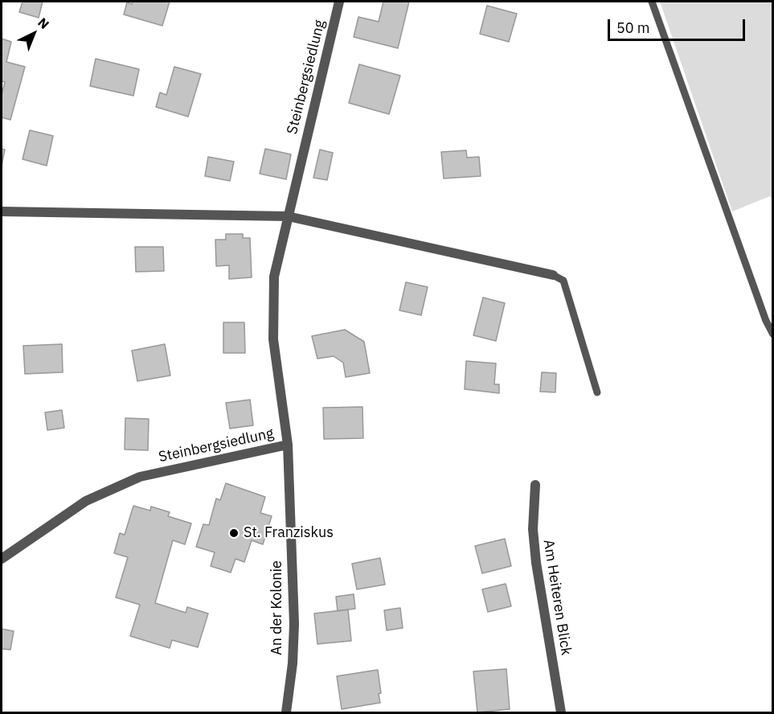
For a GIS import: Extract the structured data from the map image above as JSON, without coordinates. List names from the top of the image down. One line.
{"streets":{"street":["Steinbergsiedlung","Am Heiteren Blick","An der Kolonie"]},"crossings":[["Steinbergsiedlung","An der Kolonie"]],"places":["St. Franziskus"],"scale_bar":"50 m","north":"top right"}
